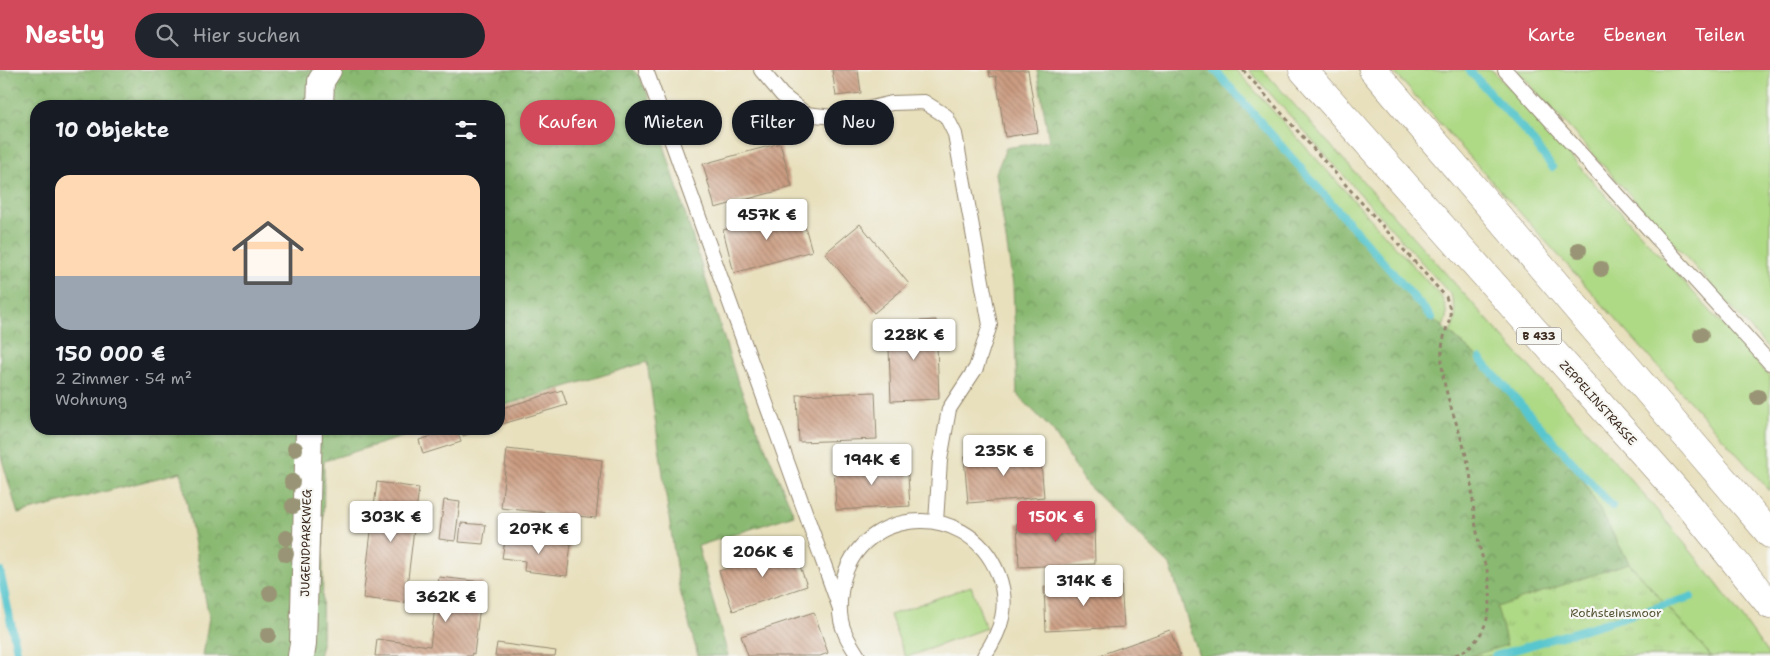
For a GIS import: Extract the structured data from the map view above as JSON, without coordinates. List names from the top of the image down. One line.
{"streets":{"highway":["B 433","ZEPPELINSTRASSE"],"street":["JUGENDPARKWEG"]},"parks":["Rothsteinsmoor"],"page":{"header":"Nestly","search":"Hier suchen","nav":["Karte","Ebenen","Teilen"],"chip":["Kaufen","Mieten","Filter","Neu"],"heading":"10 Objekte","list":[{"name":"150 000 €","note":"2 Zimmer · 54 m² · Wohnung"}],"price":["457K €","228K €","235K €","194K €","303K €","150K €","207K €","206K €","314K €","362K €"]}}
